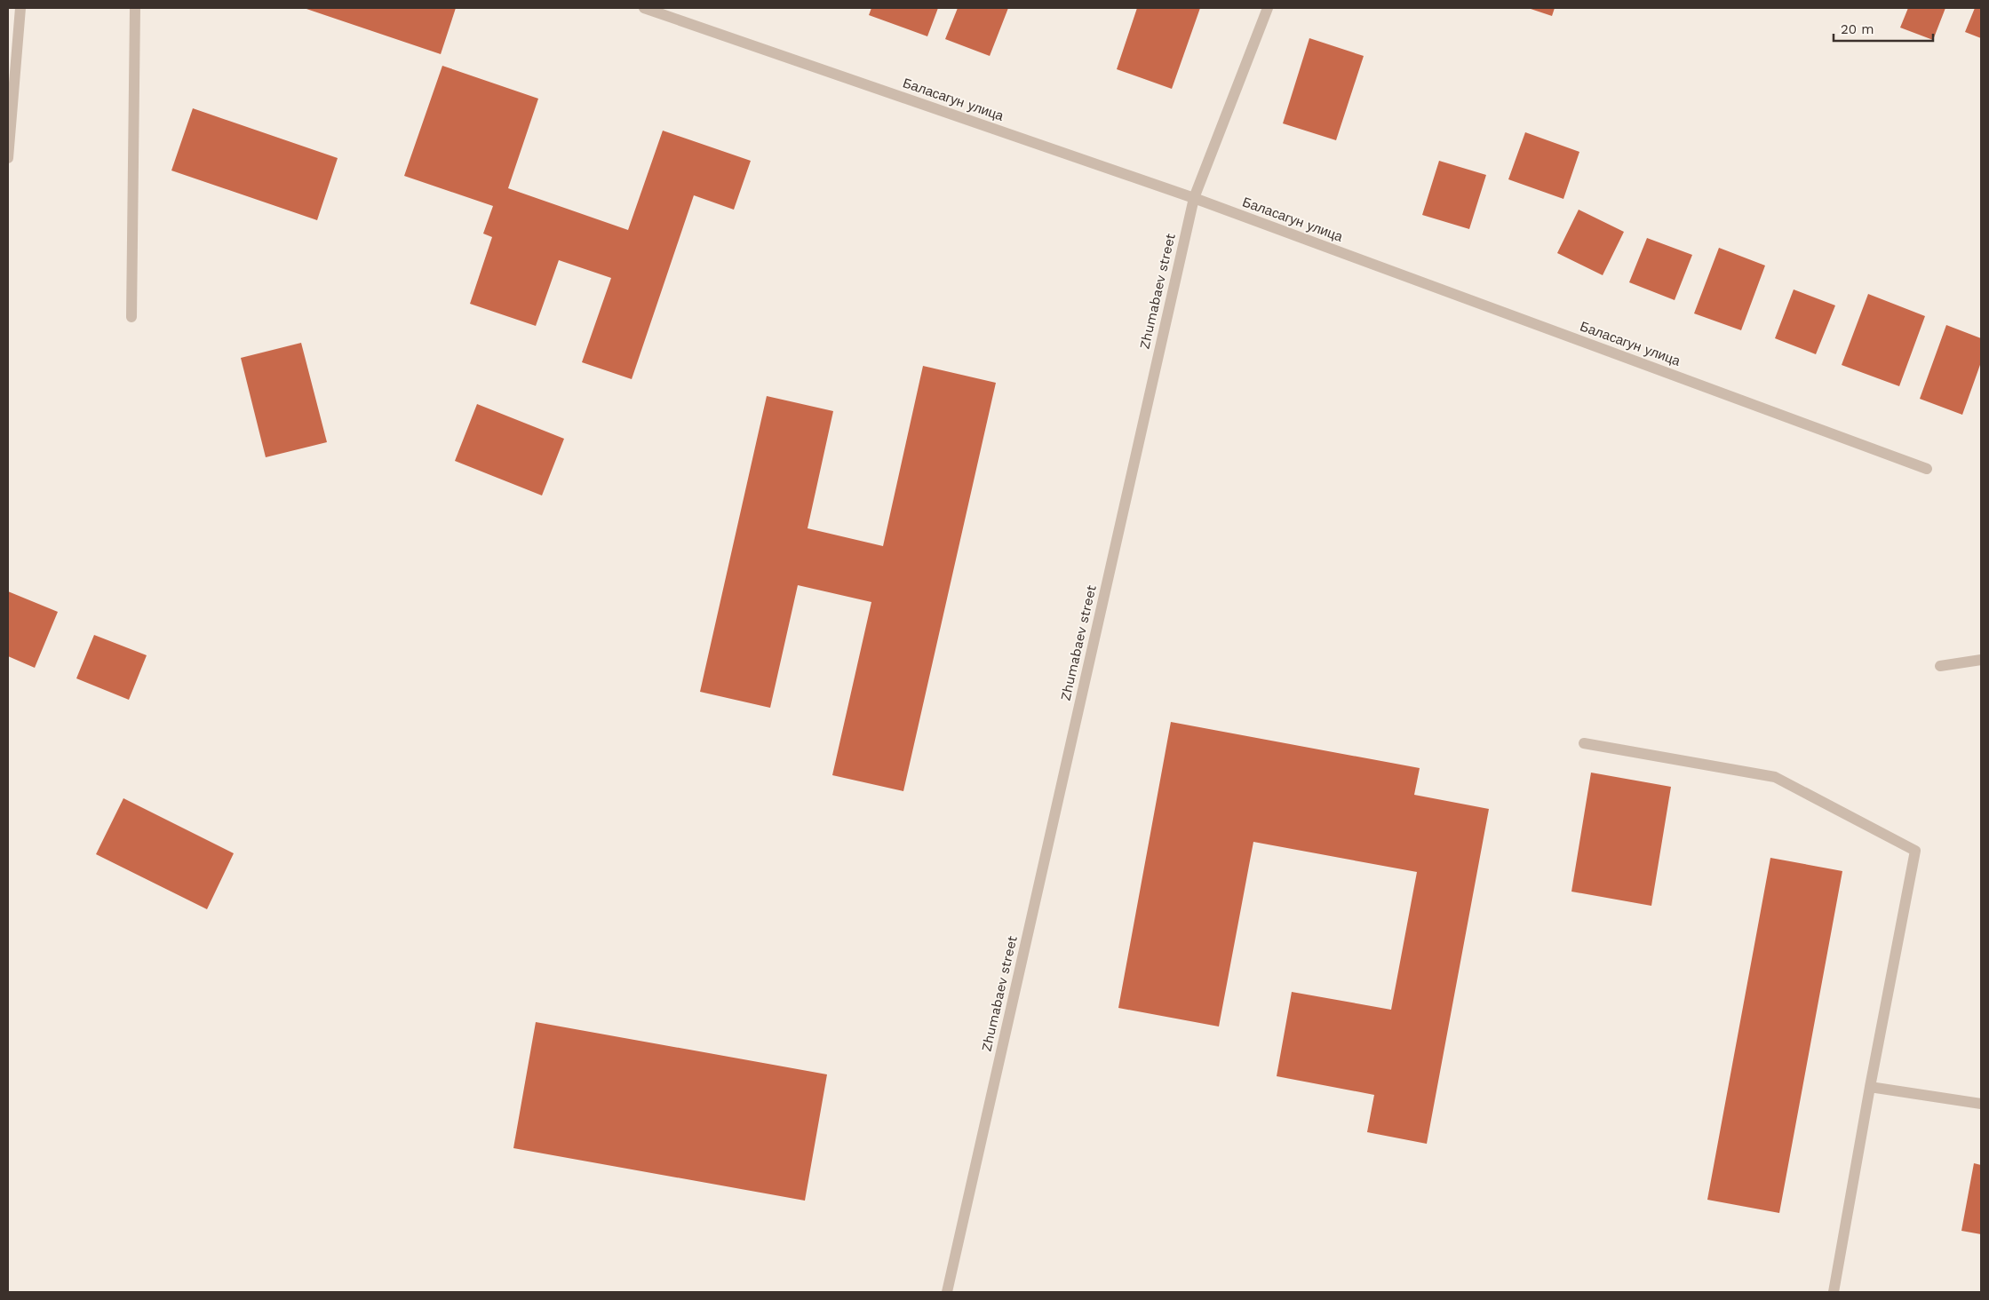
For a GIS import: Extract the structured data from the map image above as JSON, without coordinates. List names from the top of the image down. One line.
{"streets":{"street":["Баласагун улица","Zhumabaev street"]},"crossings":[["Баласагун улица","Zhumabaev street"]],"scale_bar":"20 m"}
